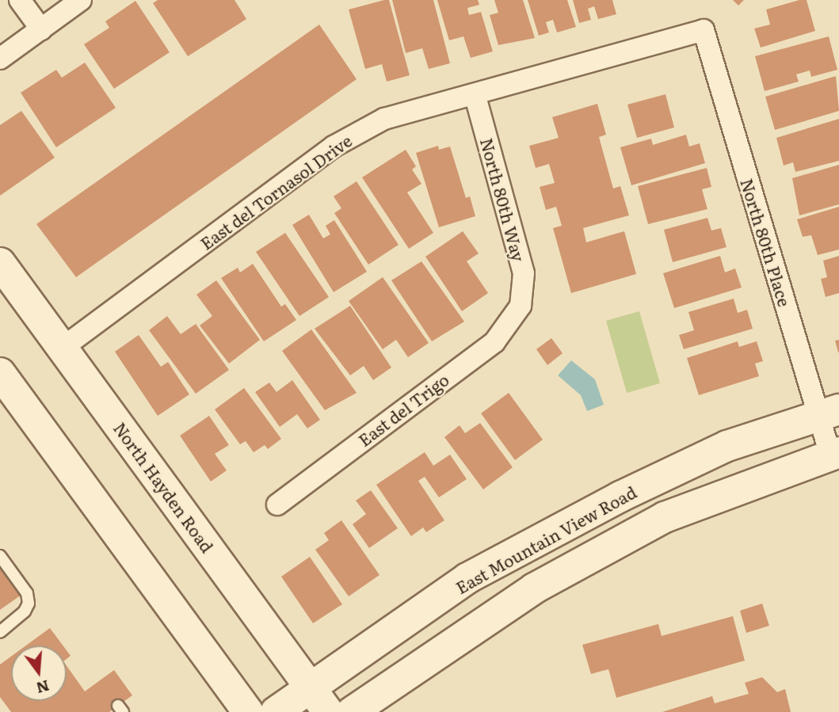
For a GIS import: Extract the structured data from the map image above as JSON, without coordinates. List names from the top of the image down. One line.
{"streets":{"main road":["North Hayden Road","East Mountain View Road"],"street":["East del Tornasol Drive","North 80th Way","North 80th Place","East del Trigo"]},"crossings":[["East del Tornasol Drive","North 80th Way"],["East del Tornasol Drive","North 80th Place"],["East del Tornasol Drive","North Hayden Road"],["North 80th Way","East del Trigo"],["North 80th Place","East Mountain View Road"],["North Hayden Road","East Mountain View Road"]],"north":"bottom"}
